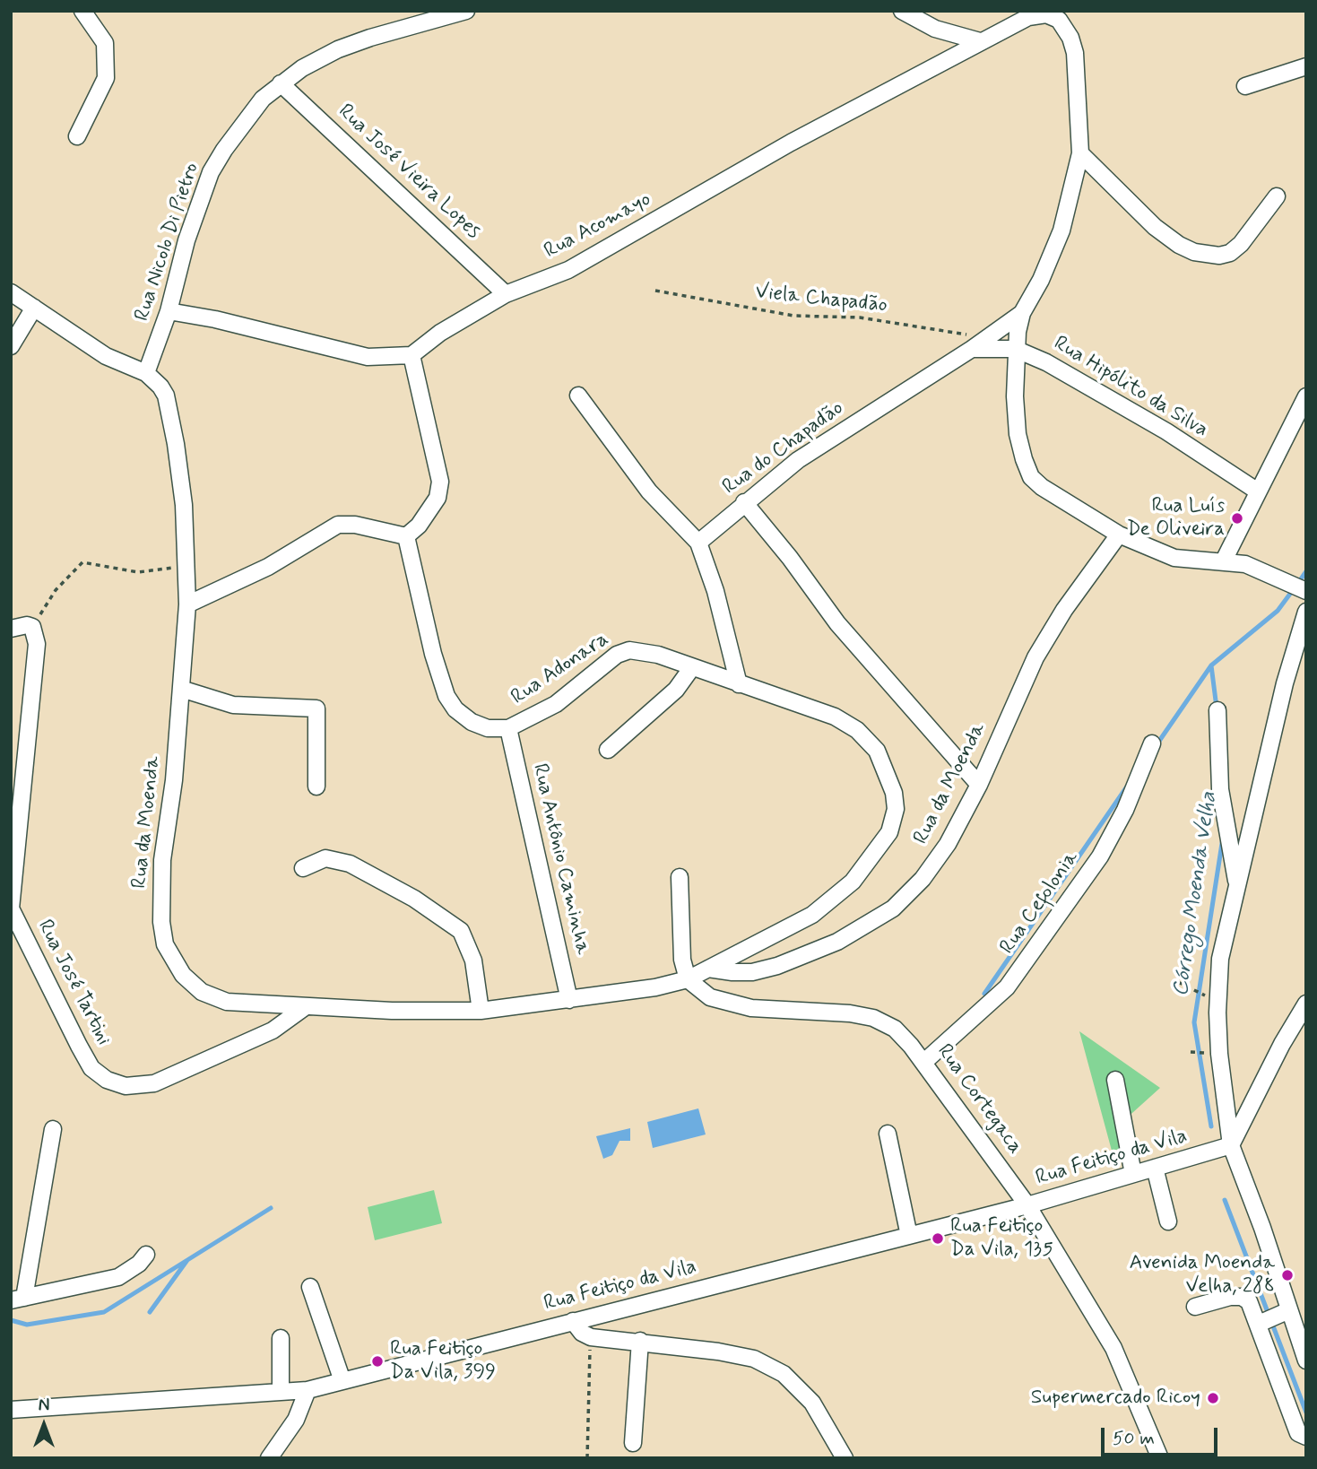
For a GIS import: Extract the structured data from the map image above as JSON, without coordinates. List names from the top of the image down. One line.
{"streets":{"street":["Rua José Vieira Lopes","Rua Acomayo","Rua Nicolo Di Pietro","Rua Hipólito da Silva","Rua do Chapadão","Rua Adonara","Rua da Moenda","Rua Antônio Caminha","Rua Cefolonia","Rua José Tartini","Rua Cortegaca","Rua Feitiço da Vila"],"path":["Viela Chapadão"]},"crossings":[["Rua José Vieira Lopes","Rua Acomayo"],["Rua José Vieira Lopes","Rua Nicolo Di Pietro"],["Rua Nicolo Di Pietro","Rua da Moenda"],["Viela Chapadão","Rua Hipólito da Silva"],["Viela Chapadão","Rua do Chapadão"],["Rua Hipólito da Silva","Rua do Chapadão"],["Rua Adonara","Rua da Moenda"],["Rua Adonara","Rua Antônio Caminha"],["Rua da Moenda","Rua Antônio Caminha"],["Rua da Moenda","Rua José Tartini"],["Rua da Moenda","Rua Cortegaca"],["Rua Cefolonia","Rua Cortegaca"],["Rua Cortegaca","Rua Feitiço da Vila"]],"water":["Córrego Moenda Velha"],"places":["Rua Luís De Oliveira","Rua Feitiço Da Vila, 135","Avenida Moenda Velha, 288","Rua Feitiço Da Vila, 399","Supermercado Ricoy"],"scale_bar":"50 m","north":"top"}
